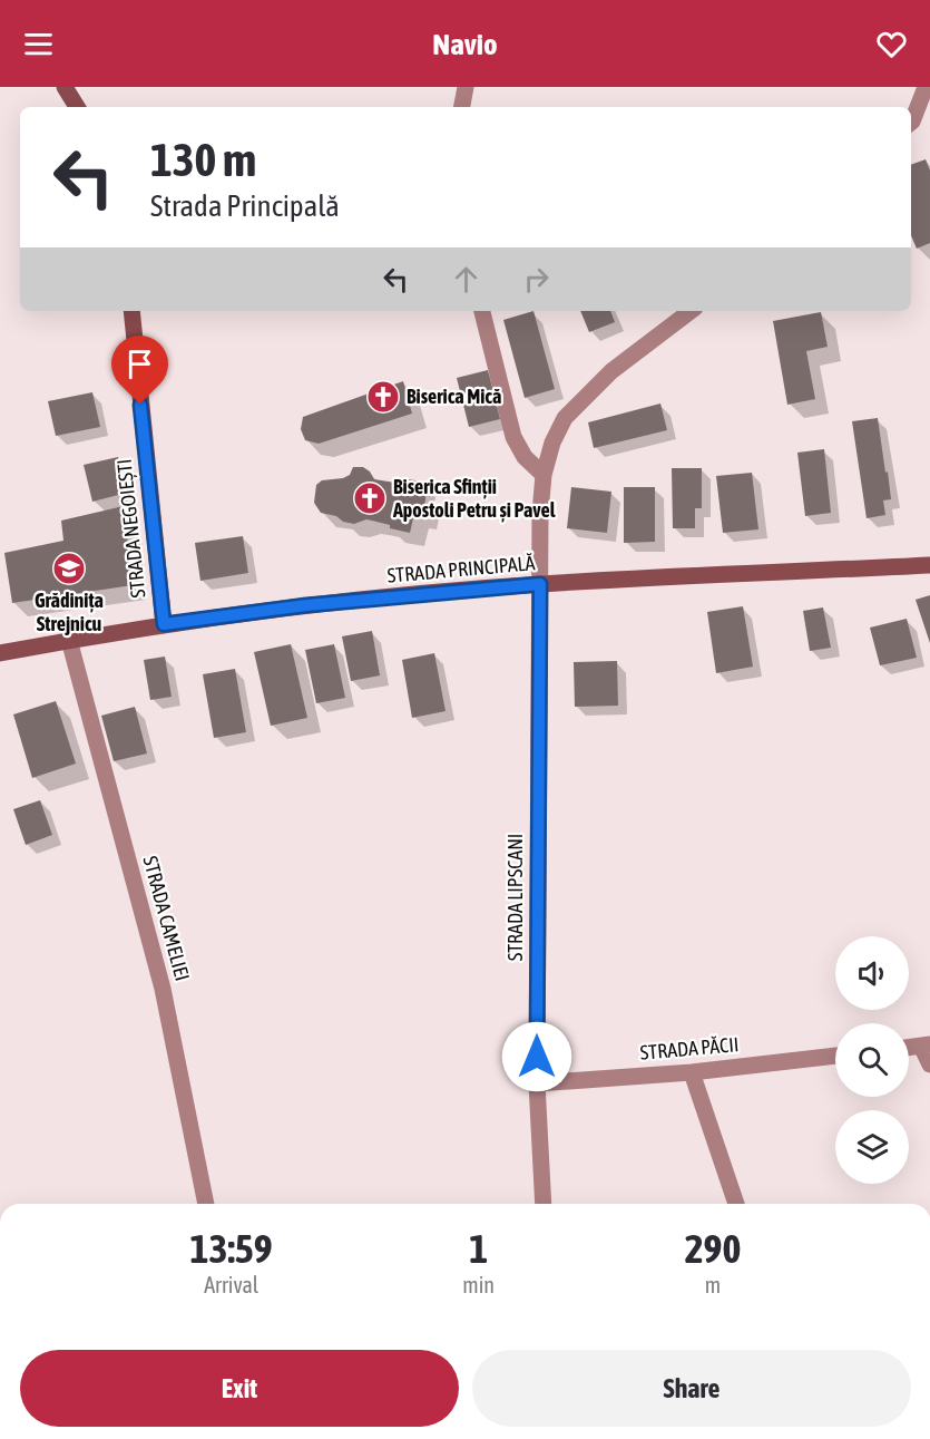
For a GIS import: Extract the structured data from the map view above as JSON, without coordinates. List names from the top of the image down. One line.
{"streets":{"main road":["STRADA NEGOIEȘTI","STRADA PRINCIPALĂ"],"street":["STRADA LIPSCANI","STRADA CAMELIEI","STRADA PĂCII"]},"crossings":[["STRADA NEGOIEȘTI","STRADA PRINCIPALĂ"],["STRADA PRINCIPALĂ","STRADA LIPSCANI"],["STRADA PRINCIPALĂ","STRADA CAMELIEI"],["STRADA LIPSCANI","STRADA PĂCII"]],"places":{"church":["Biserica Mică","Biserica Sfinții Apostoli Petru și Pavel"],"school or university":["Grădinița Strejnicu"]},"page":{"header":"Navio","turn":["130 m","Strada Principală"],"eta":["13:59","Arrival","1","min","290","m"],"buttons":["Exit","Share"]}}
